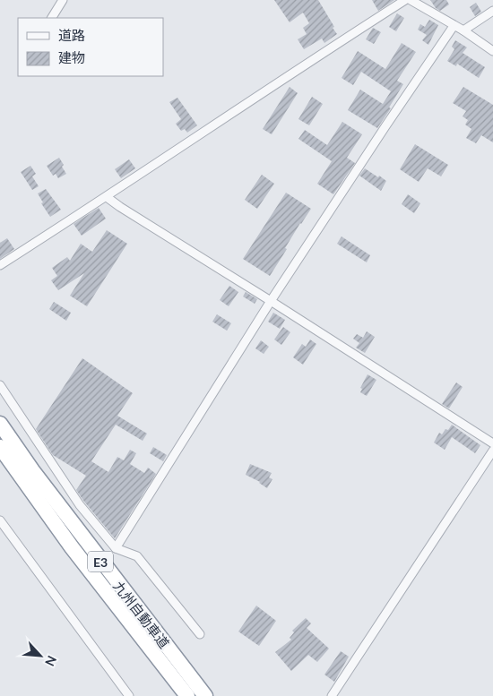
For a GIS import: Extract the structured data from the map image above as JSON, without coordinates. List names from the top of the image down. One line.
{"streets":{"highway":["E3","九州自動車道"]},"legend":["道路","建物"],"north":"bottom right"}
